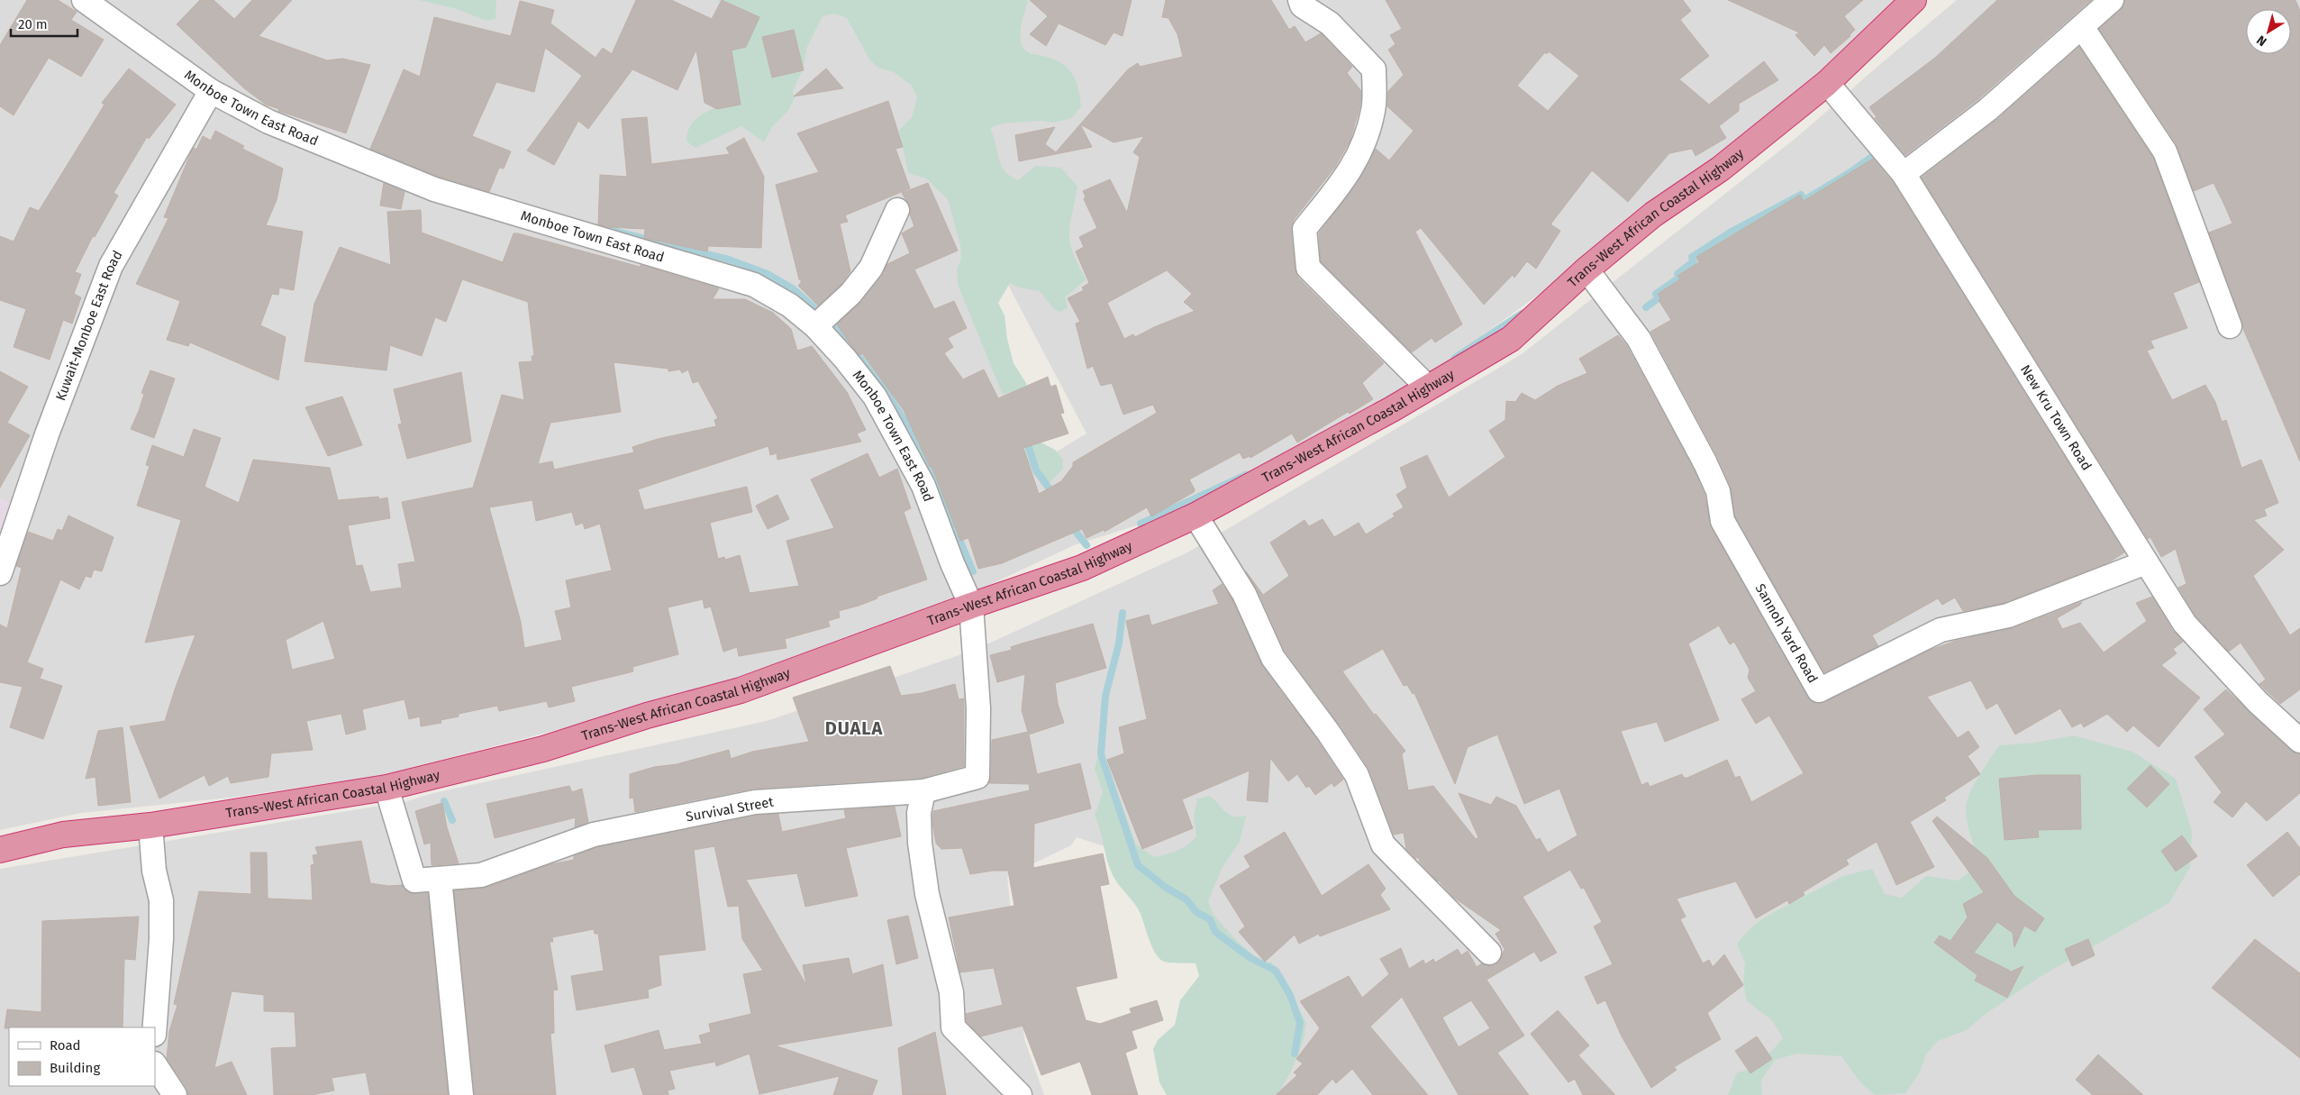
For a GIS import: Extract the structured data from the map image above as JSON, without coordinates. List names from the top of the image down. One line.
{"streets":{"highway":["Trans-West African Coastal Highway"],"street":["Monboe Town East Road","Kuwait-Monboe East Road","New Kru Town Road","Sannoh Yard Road","Survival Street"]},"crossings":[["Monboe Town East Road","Trans-West African Coastal Highway"],["Monboe Town East Road","Kuwait-Monboe East Road"],["Monboe Town East Road","Survival Street"],["Trans-West African Coastal Highway","New Kru Town Road"],["Trans-West African Coastal Highway","Sannoh Yard Road"],["Trans-West African Coastal Highway","Survival Street"],["New Kru Town Road","Sannoh Yard Road"]],"districts":["DUALA"],"legend":["Road","Building"],"scale_bar":"20 m","north":"bottom left"}
